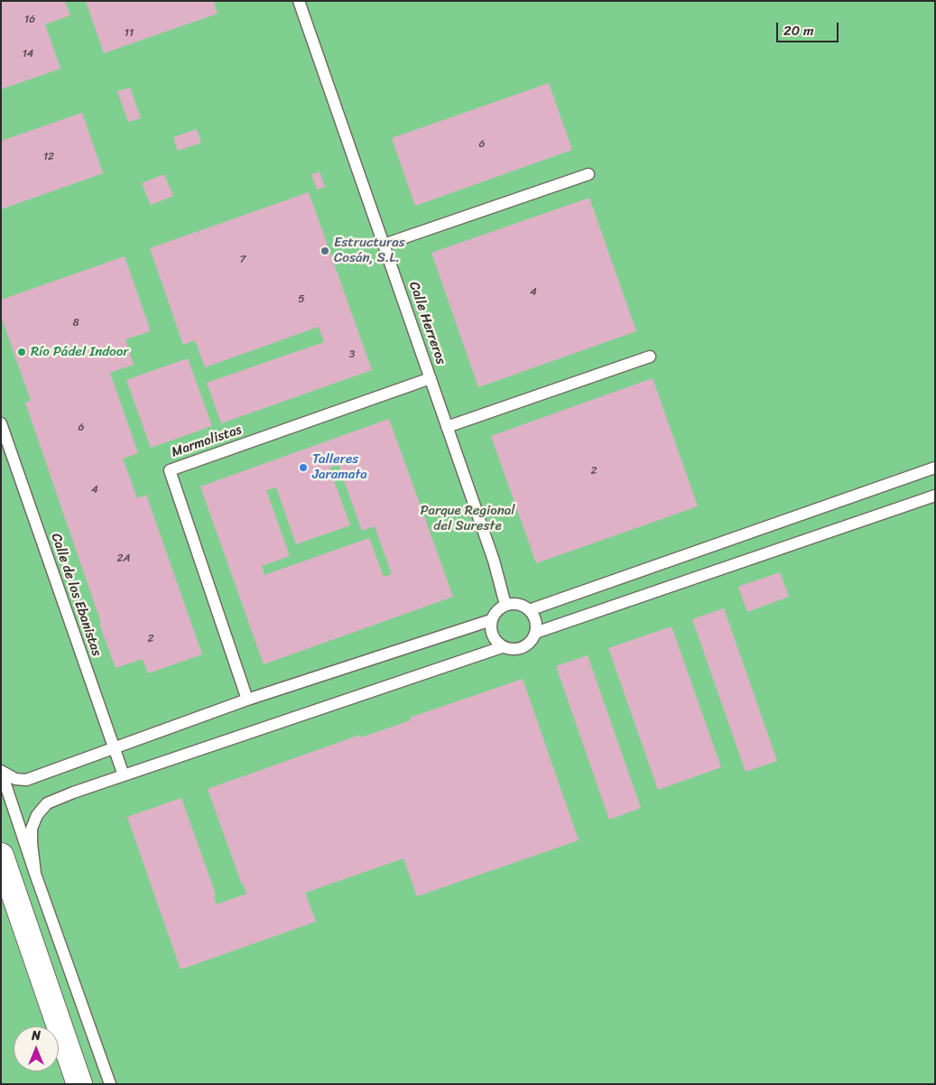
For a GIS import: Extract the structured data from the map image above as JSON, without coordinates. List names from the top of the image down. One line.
{"streets":{"lane":["Calle Herreros","Marmolistas","Calle de los Ebanistas"]},"crossings":[["Calle Herreros","Marmolistas"]],"parks":["Parque Regional del Sureste"],"places":["Estructuras Cosán, S.L.","Río Pádel Indoor","Talleres Jaramata"],"house_numbers":["16","11","14","6","12","7","4","5","8","3","6","2","4","2A","2"],"scale_bar":"20 m","north":"top"}
